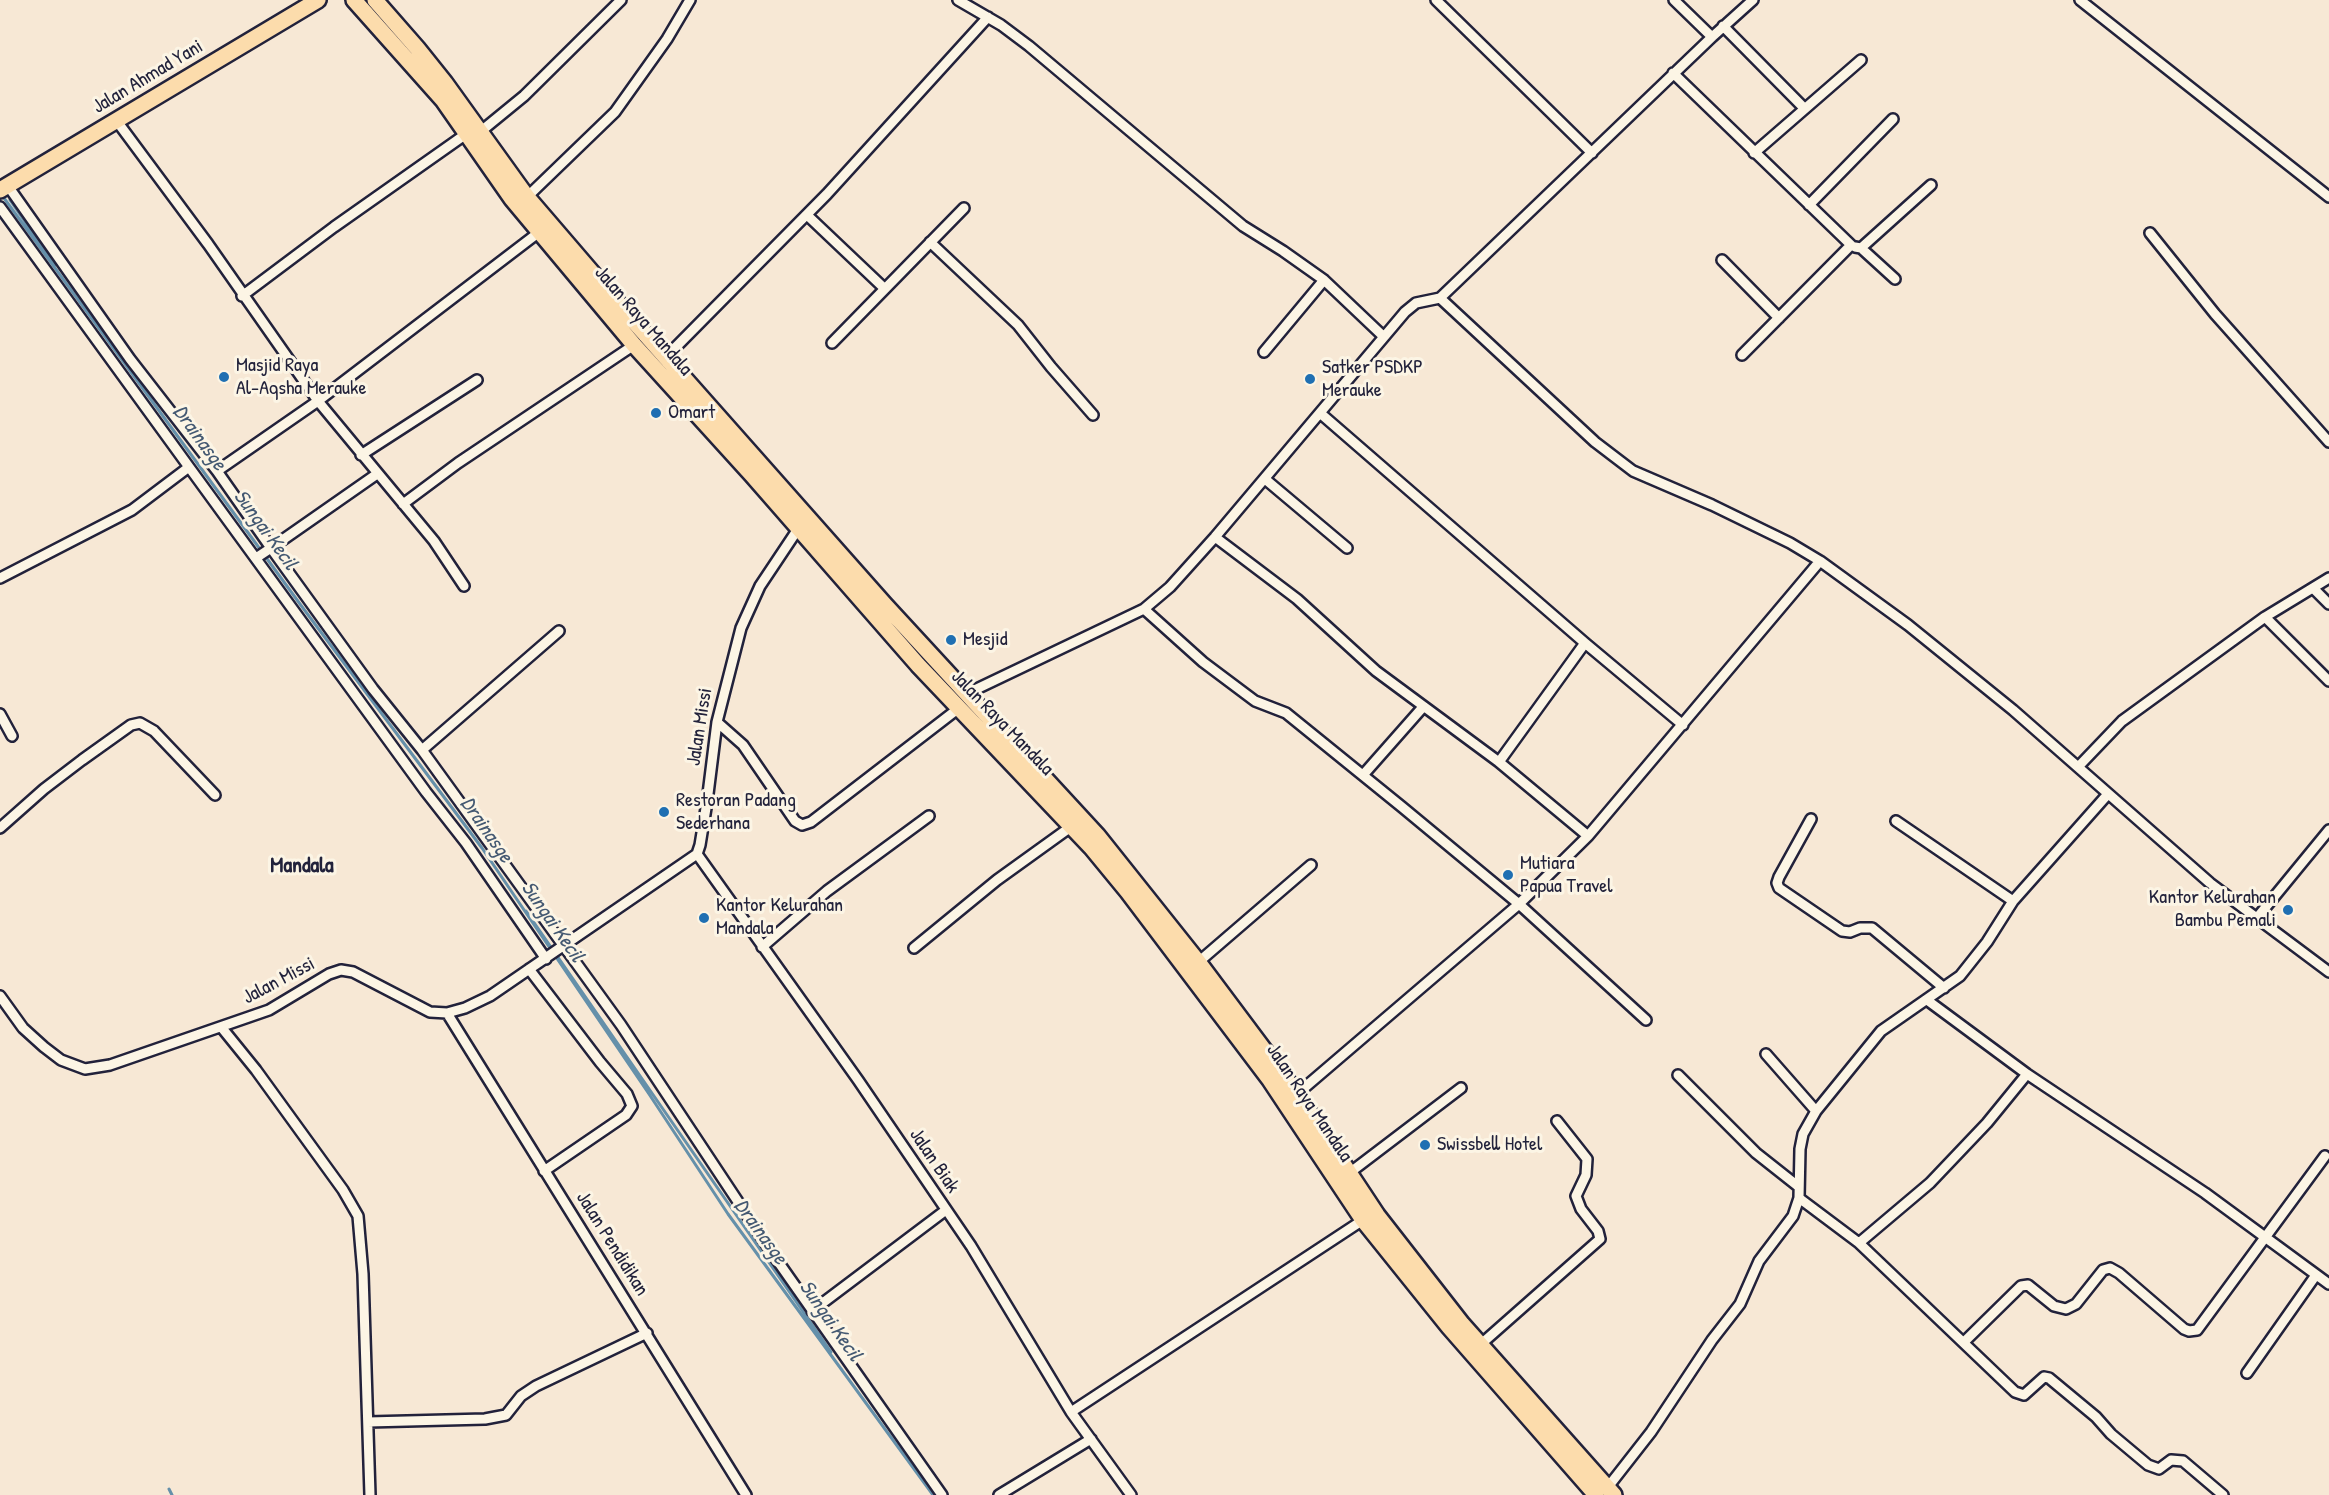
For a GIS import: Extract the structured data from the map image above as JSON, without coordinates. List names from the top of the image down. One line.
{"streets":{"highway":["Jalan Ahmad Yani","Jalan Raya Mandala"],"street":["Jalan Missi","Jalan Biak","Jalan Pendidikan"]},"crossings":[["Jalan Raya Mandala","Jalan Missi"],["Jalan Missi","Jalan Biak"],["Jalan Missi","Jalan Pendidikan"]],"districts":["Mandala"],"water":["Drainasge","Sungai Kecil"],"places":["Masjid Raya Al-Aqsha Merauke","Satker PSDKP Merauke","Omart","Mesjid","Restoran Padang Sederhana","Mutiara Papua Travel","Kantor Kelurahan Bambu Pemali","Kantor Kelurahan Mandala","Swissbell Hotel"]}
